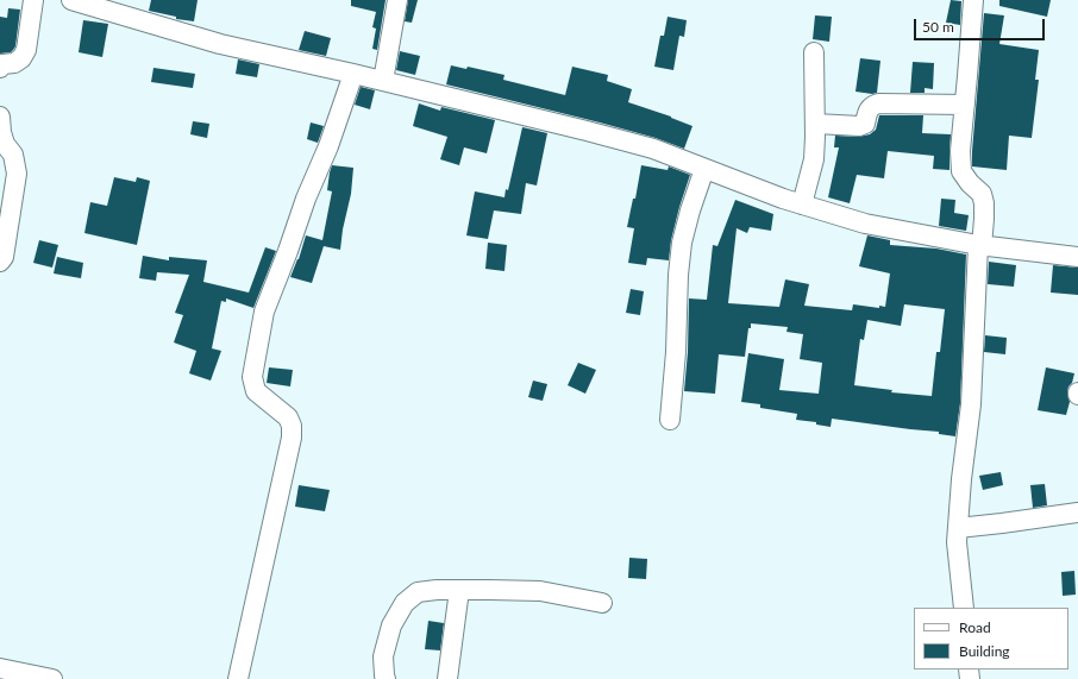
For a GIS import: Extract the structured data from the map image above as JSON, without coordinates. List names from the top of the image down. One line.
{"legend":["Road","Building"],"scale_bar":"50 m"}
